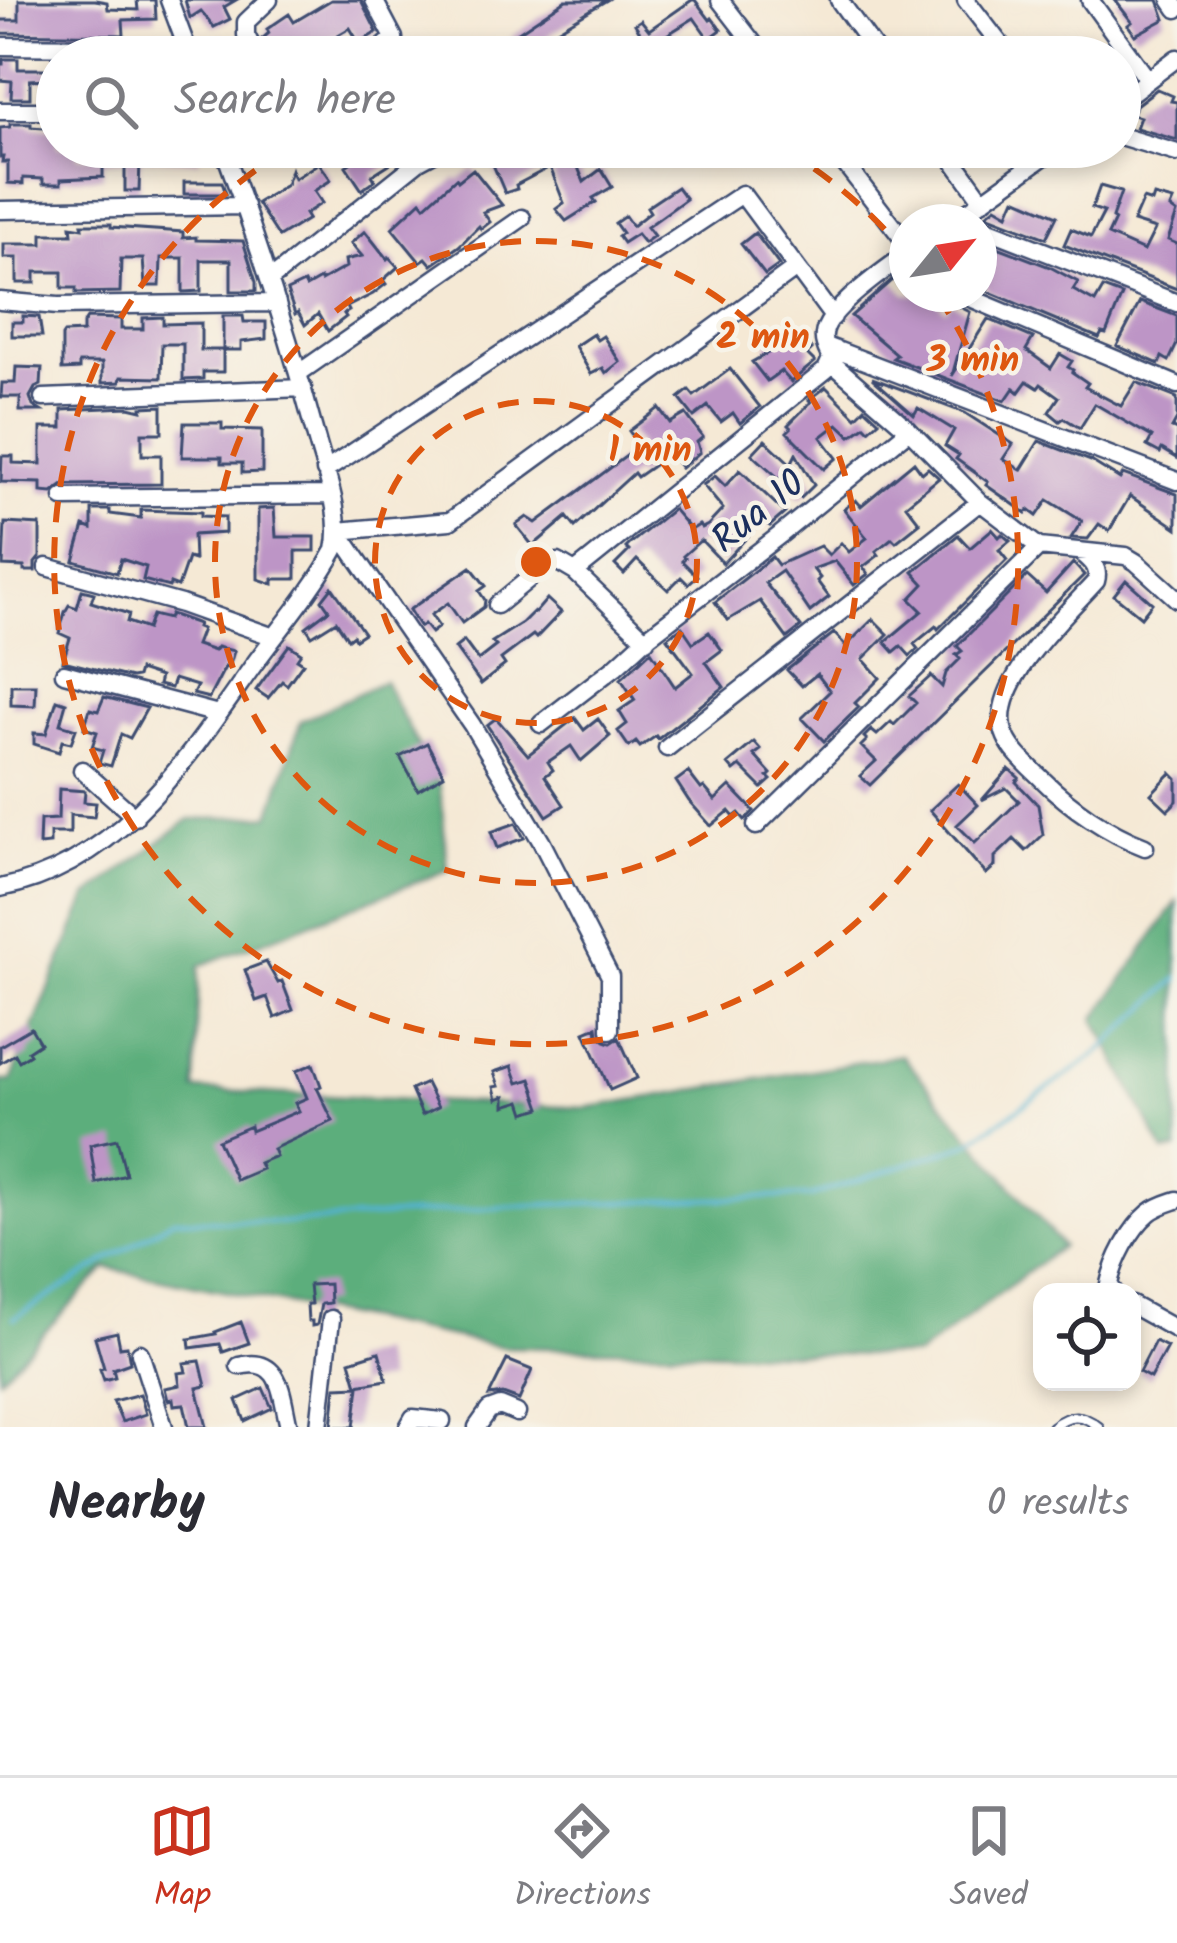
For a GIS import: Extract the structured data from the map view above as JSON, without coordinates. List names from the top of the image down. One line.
{"streets":{"street":["Rua 10"]},"north":"top right","page":{"search":"Search here","heading":["Nearby","0 results"],"nav":["Map","Directions","Saved"]},"rings":["2 min","3 min","1 min"]}
